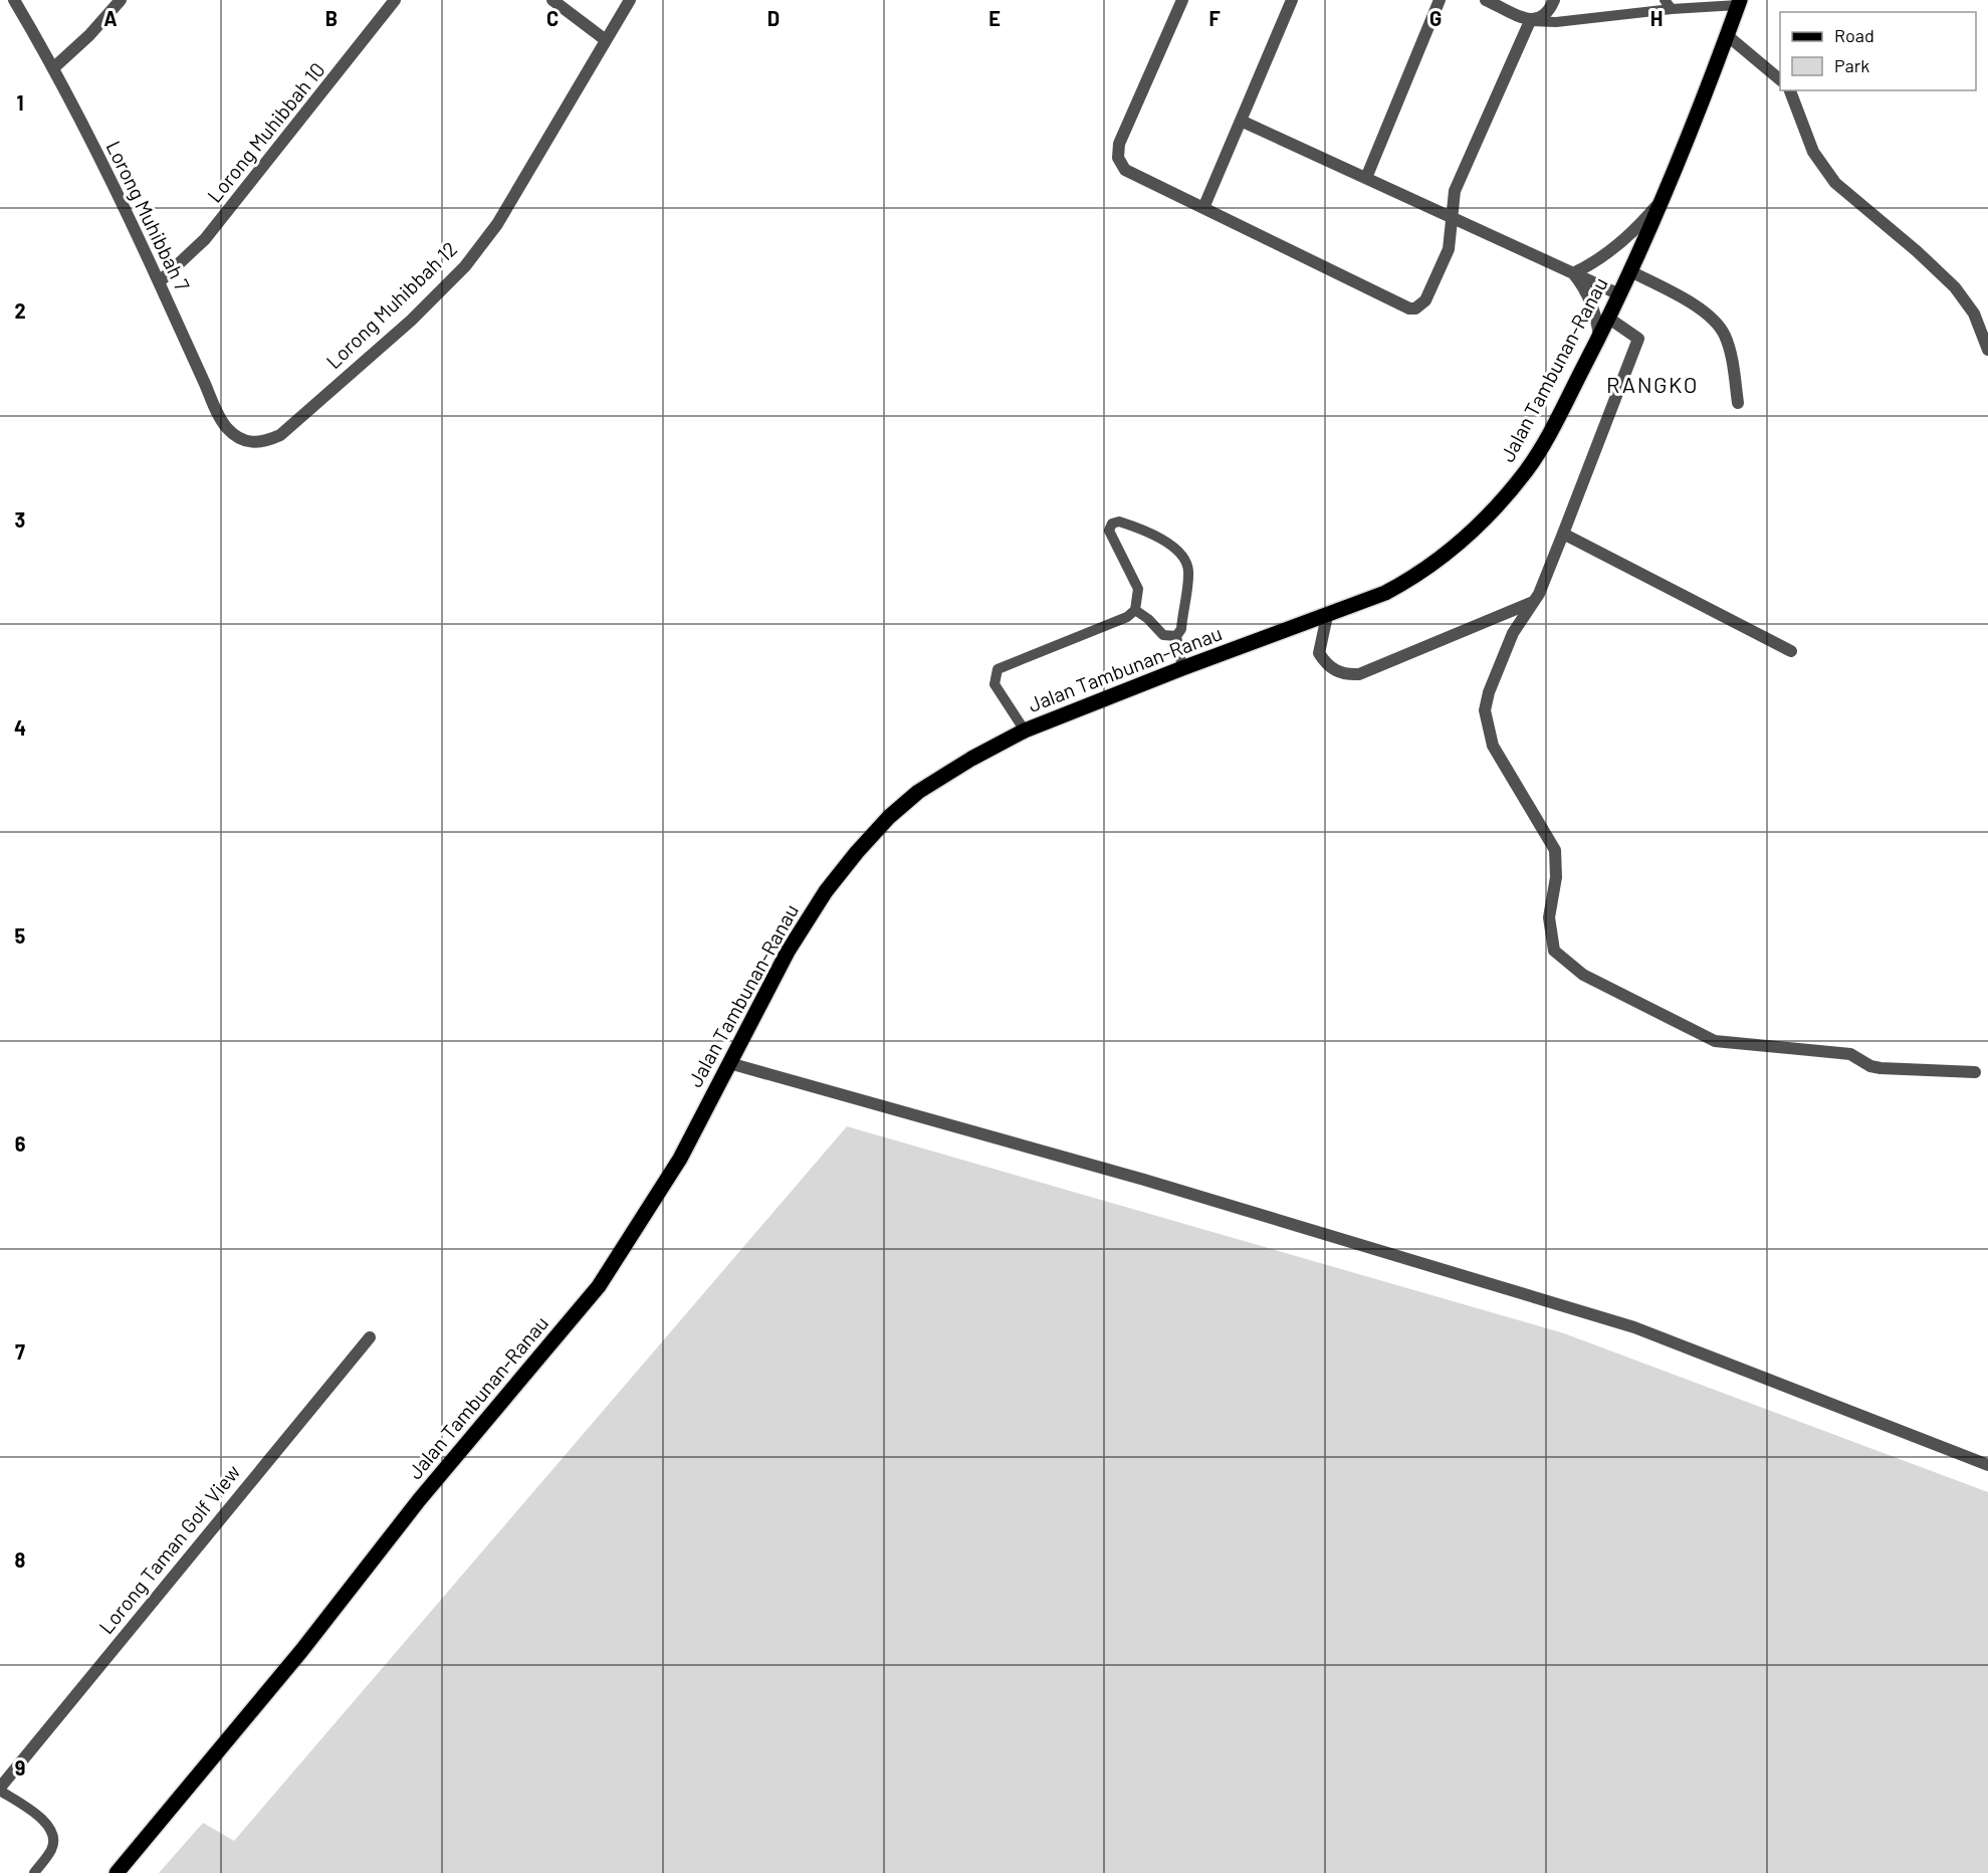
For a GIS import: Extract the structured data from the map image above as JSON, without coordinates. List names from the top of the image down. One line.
{"streets":{"main road":["Jalan Tambunan-Ranau"],"street":["Lorong Muhibbah 10","Lorong Muhibbah 7","Lorong Muhibbah 12","Lorong Taman Golf View"]},"crossings":[["Lorong Muhibbah 10","Lorong Muhibbah 7"],["Lorong Muhibbah 7","Lorong Muhibbah 12"]],"districts":["RANGKO"],"legend":["Road","Park"],"grid":{"columns":["A","B","C","D","E","F","G","H"],"rows":["1","2","3","4","5","6","7","8","9"]}}
